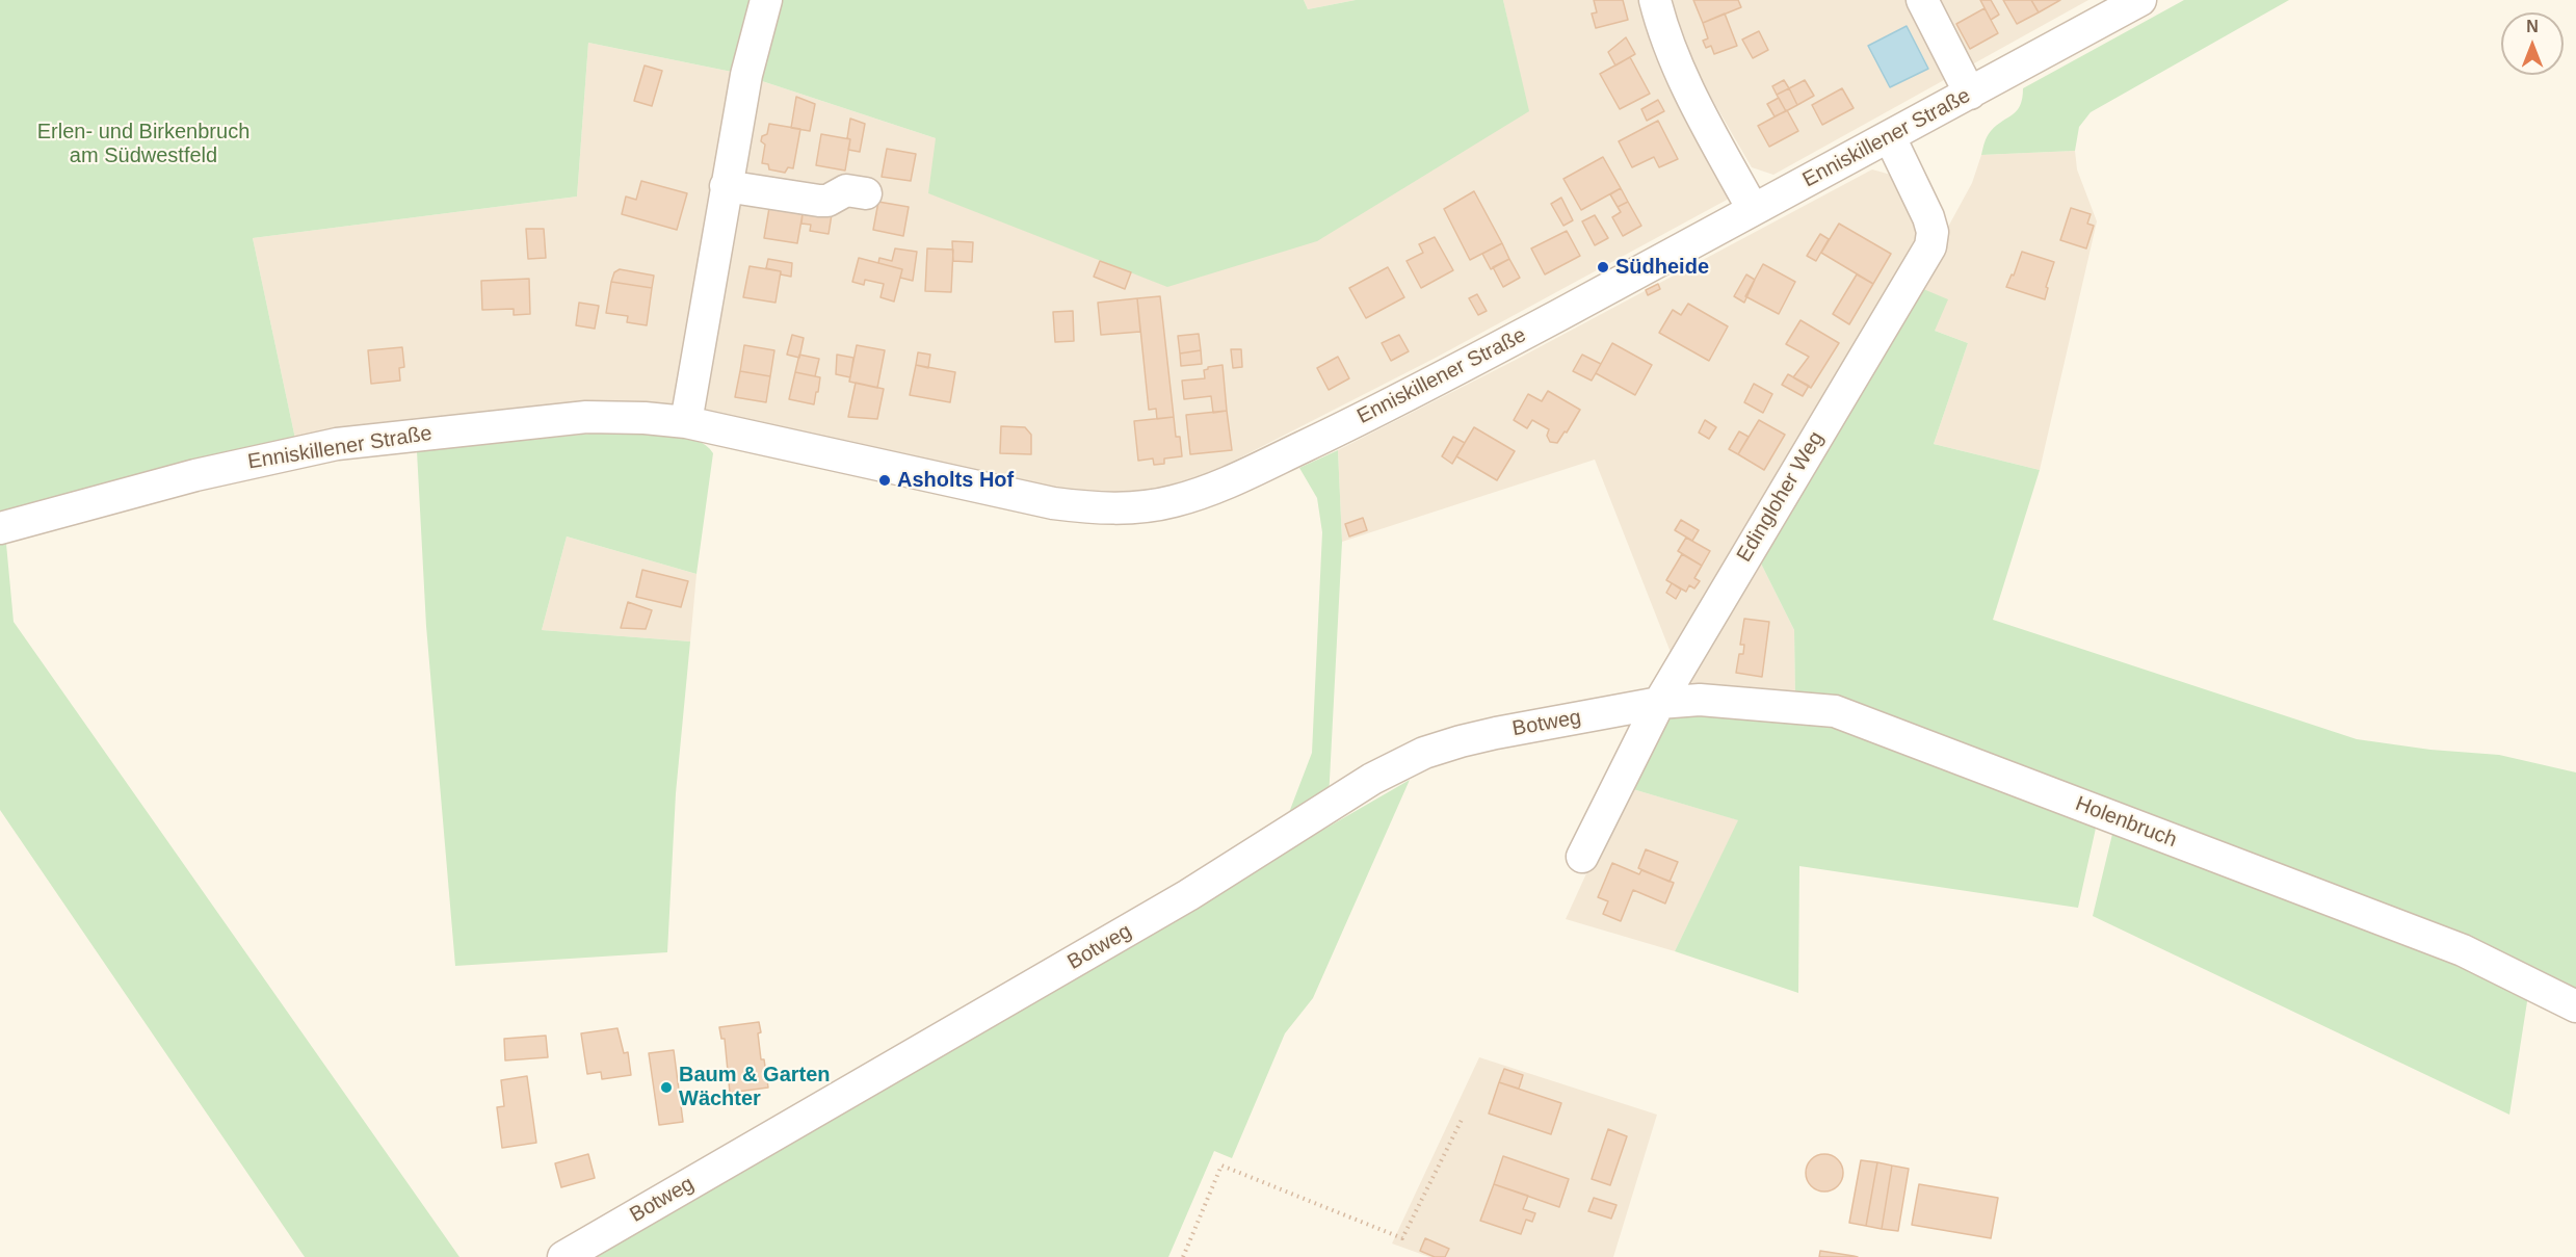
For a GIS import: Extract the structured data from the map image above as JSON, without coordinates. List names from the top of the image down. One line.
{"streets":{"street":["Enniskillener Straße","Edingloher Weg","Botweg","Holenbruch"]},"crossings":[["Enniskillener Straße","Edingloher Weg"],["Edingloher Weg","Botweg"],["Edingloher Weg","Holenbruch"],["Botweg","Holenbruch"]],"parks":["Erlen- und Birkenbruch am Südwestfeld"],"places":["Südheide","Asholts Hof","Baum & Garten Wächter"],"north":"top"}
